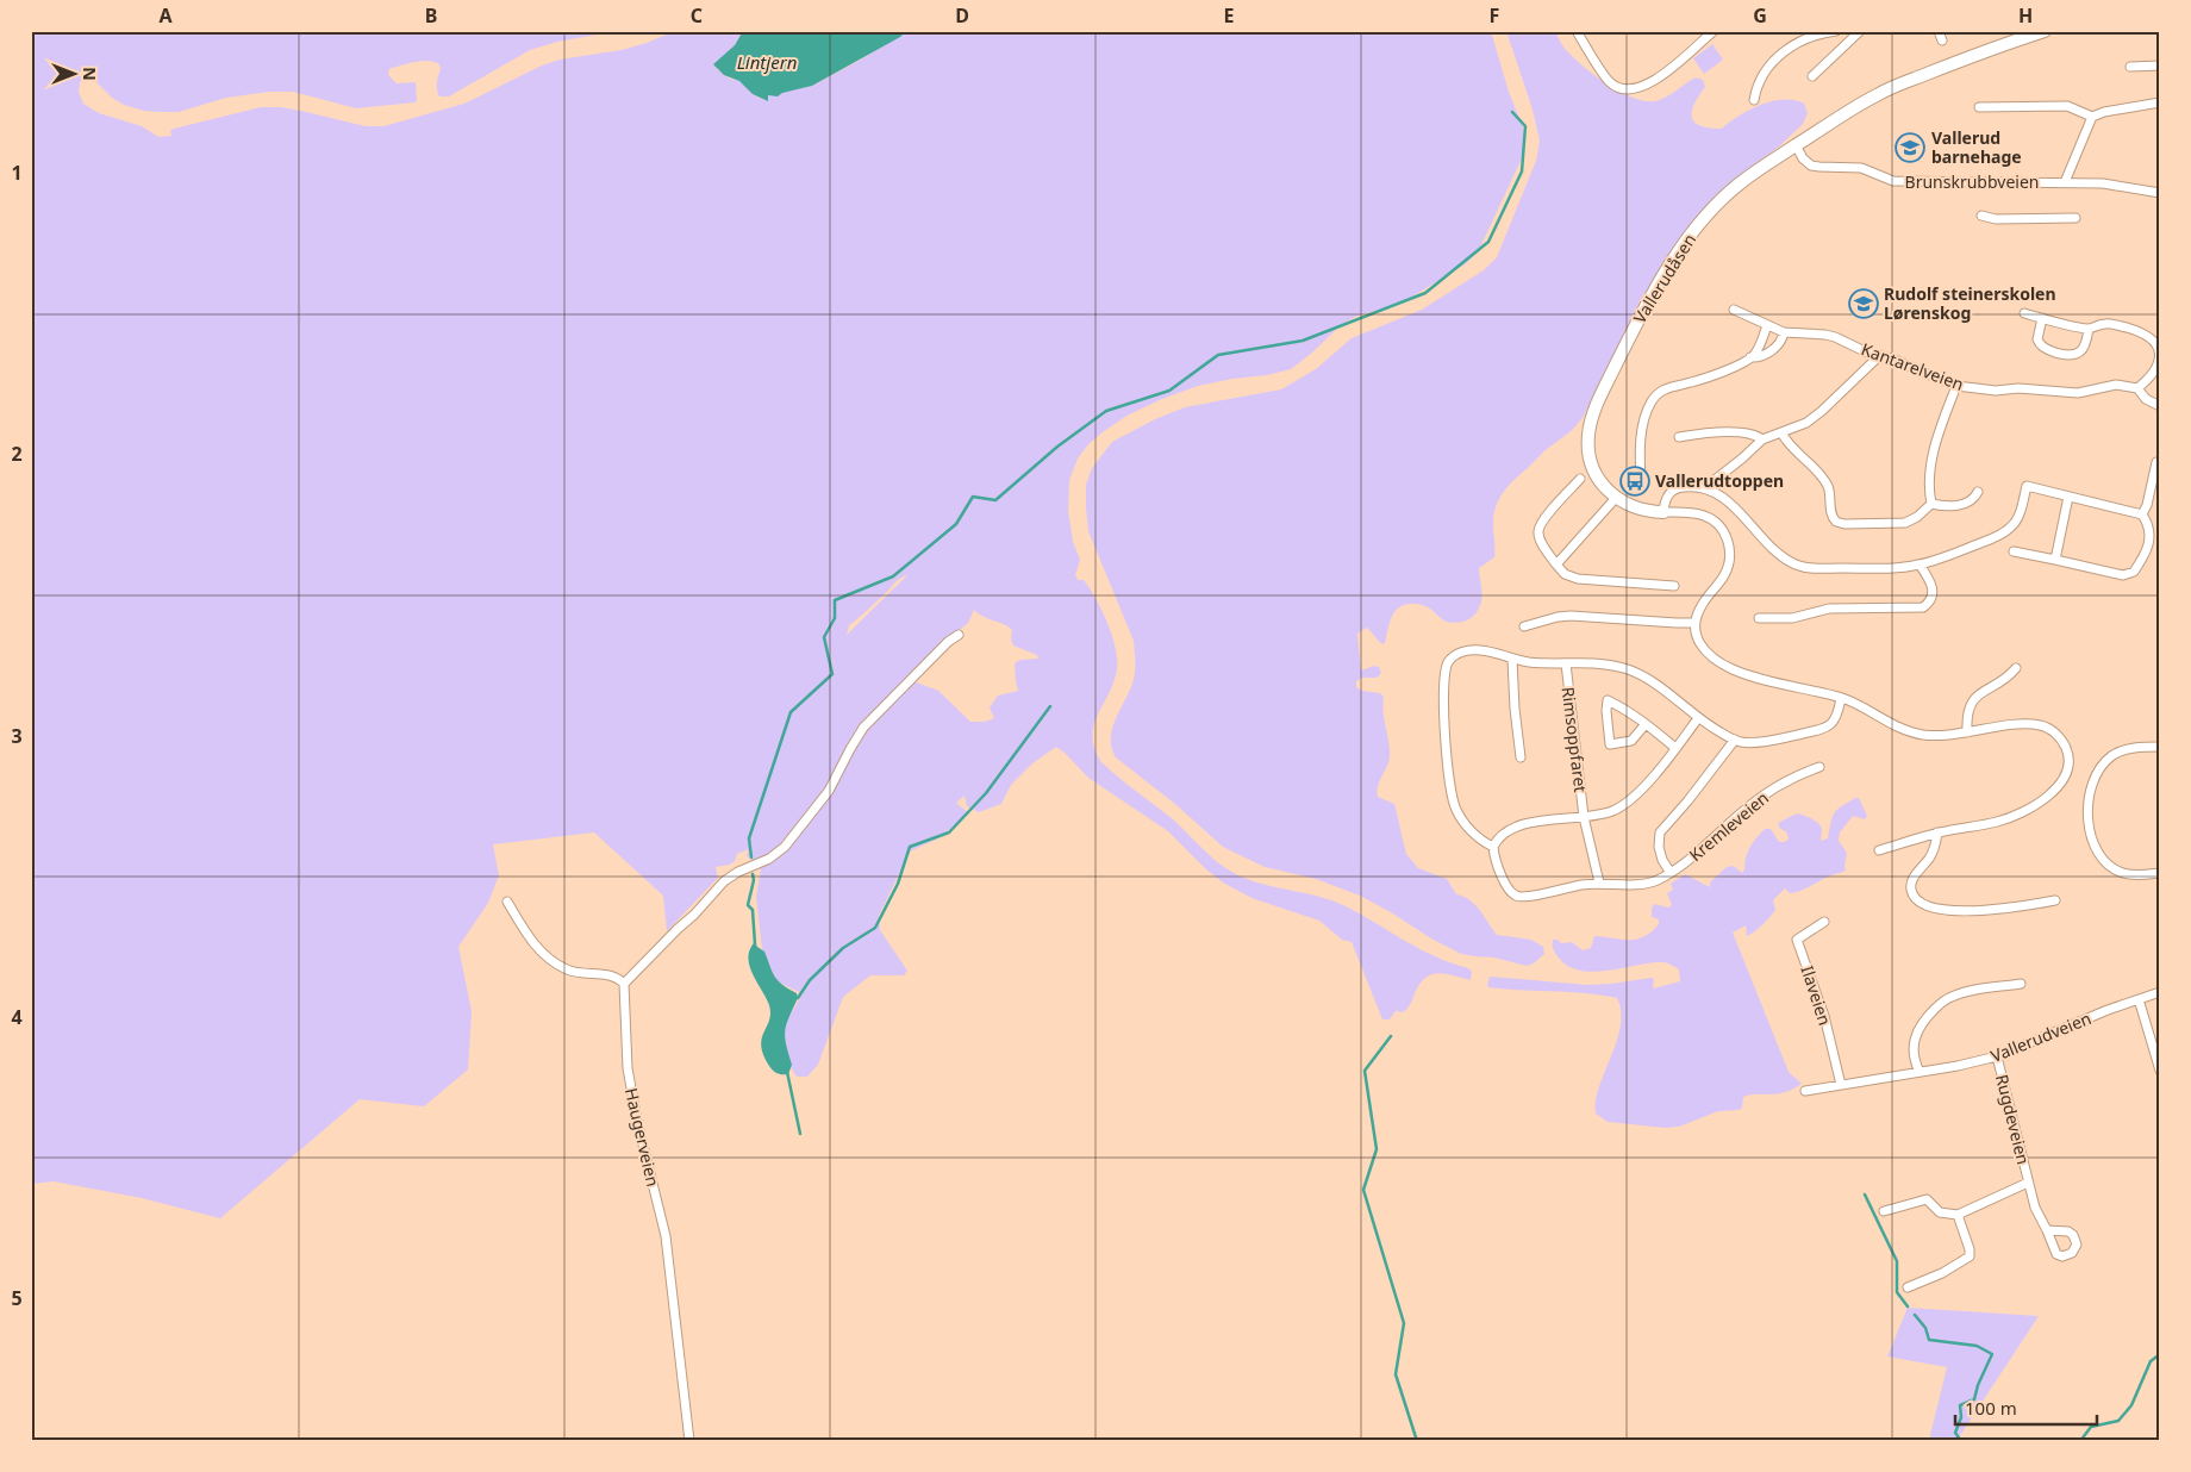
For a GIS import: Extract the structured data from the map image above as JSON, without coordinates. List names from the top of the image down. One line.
{"streets":{"street":["Brunskrubbveien","Vallerudåsen","Kantarelveien","Rimsoppfaret","Kremleveien","Ilaveien","Vallerudveien","Rugdeveien","Haugerveien"]},"crossings":[["Brunskrubbveien","Vallerudåsen"],["Rimsoppfaret","Kremleveien"],["Ilaveien","Vallerudveien"],["Vallerudveien","Rugdeveien"]],"water":["Lintjern"],"places":{"school or university":["Vallerud barnehage","Rudolf steinerskolen Lørenskog"],"bus stop":["Vallerudtoppen"]},"scale_bar":"100 m","north":"right","grid":{"columns":["A","B","C","D","E","F","G","H"],"rows":["1","2","3","4","5"]}}
